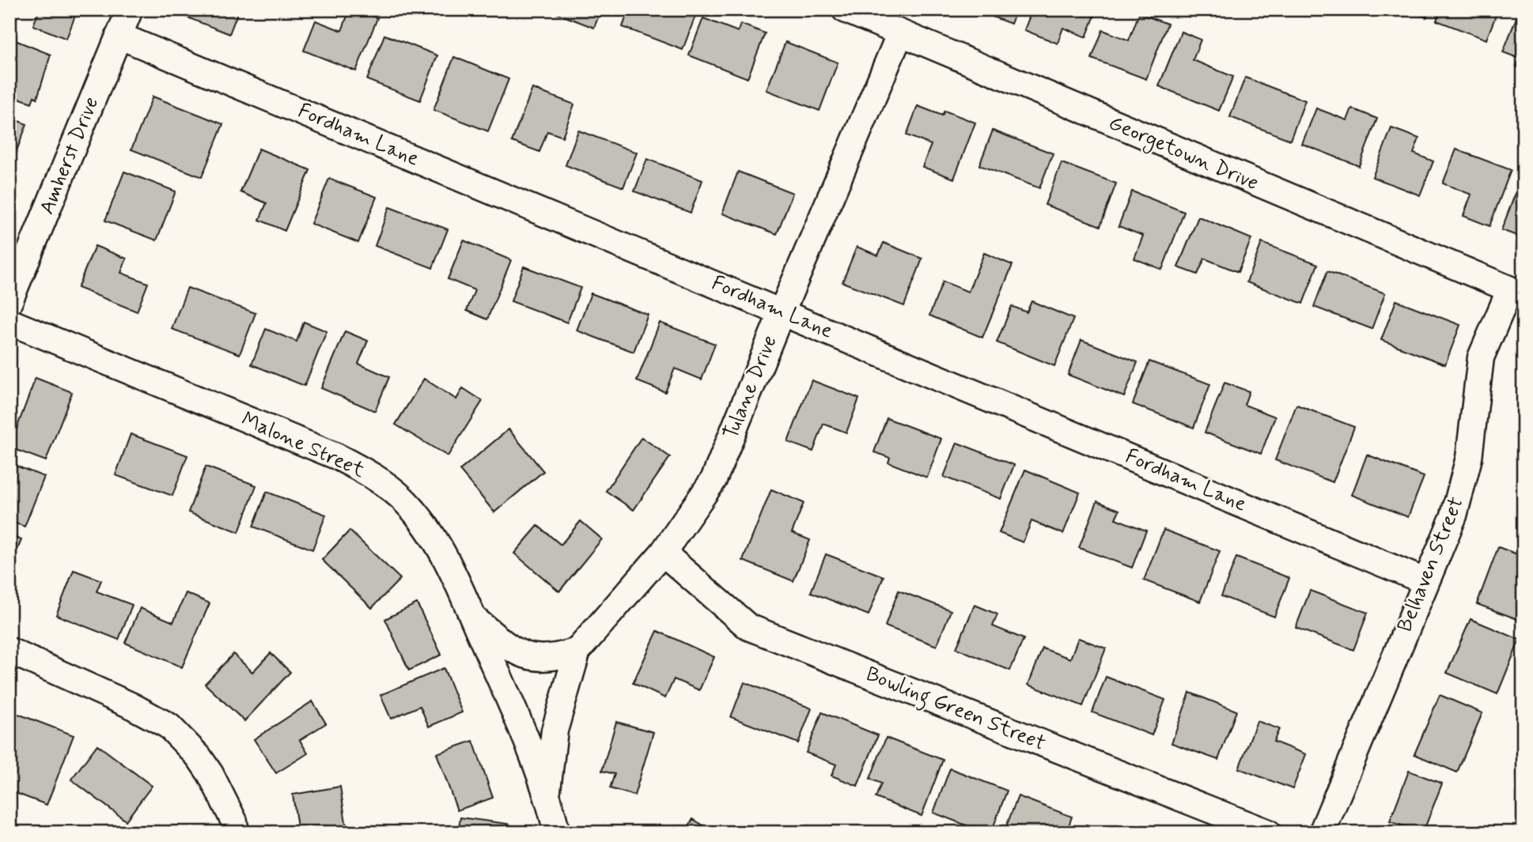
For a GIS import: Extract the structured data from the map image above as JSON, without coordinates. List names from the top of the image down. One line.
{"streets":{"street":["Fordham Lane","Georgetown Drive","Amherst Drive","Tulane Drive","Malone Street","Belhaven Street","Bowling Green Street"]},"crossings":[["Fordham Lane","Amherst Drive"],["Fordham Lane","Tulane Drive"],["Fordham Lane","Belhaven Street"],["Georgetown Drive","Tulane Drive"],["Georgetown Drive","Belhaven Street"],["Tulane Drive","Malone Street"],["Tulane Drive","Bowling Green Street"]]}
